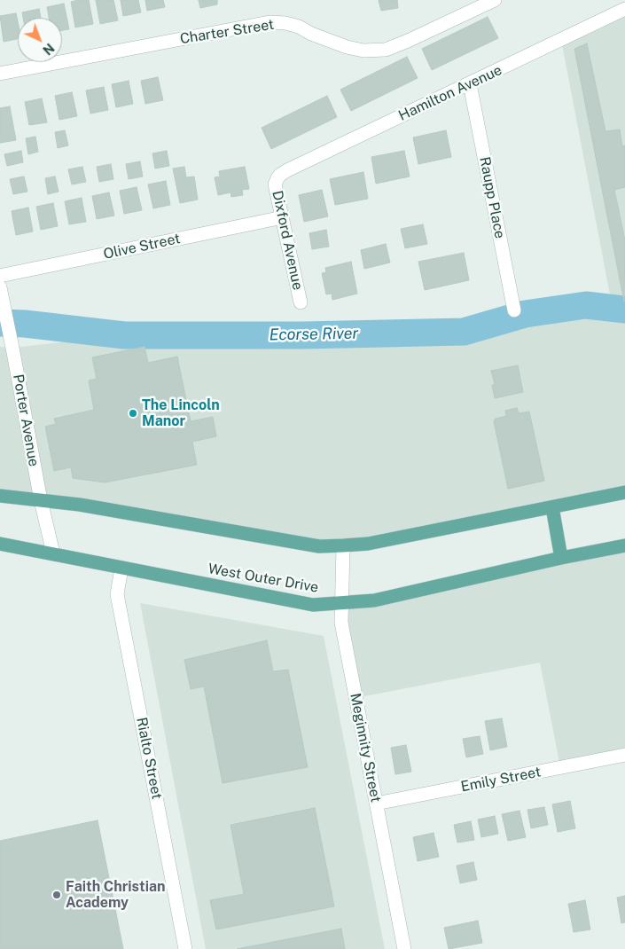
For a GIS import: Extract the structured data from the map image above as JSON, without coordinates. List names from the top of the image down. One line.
{"streets":{"main road":["West Outer Drive"],"street":["Charter Street","Hamilton Avenue","Raupp Place","Dixford Avenue","Olive Street","Porter Avenue","Meginnity Street","Rialto Street","Emily Street"]},"crossings":[["Hamilton Avenue","Raupp Place"],["Hamilton Avenue","Dixford Avenue"],["Dixford Avenue","Olive Street"],["Porter Avenue","West Outer Drive"],["West Outer Drive","Meginnity Street"],["West Outer Drive","Rialto Street"],["Meginnity Street","Emily Street"]],"water":["Ecorse River"],"places":["The Lincoln Manor","Faith Christian Academy"],"north":"bottom right"}
